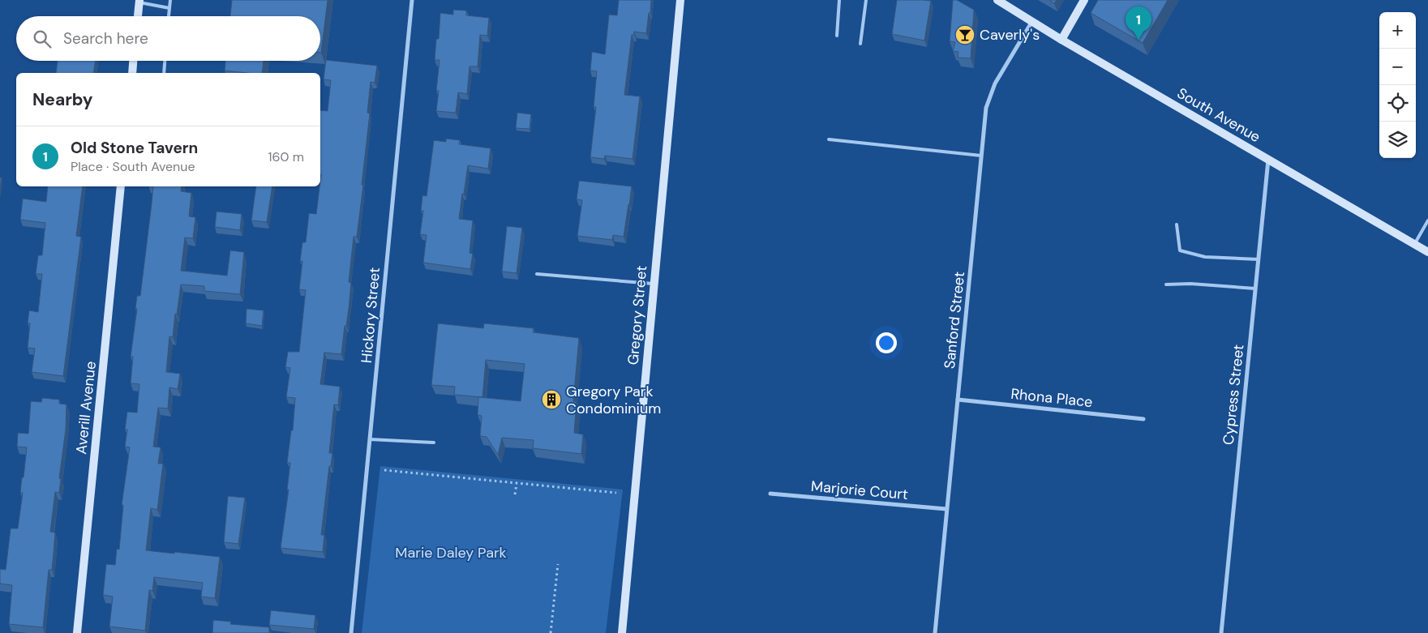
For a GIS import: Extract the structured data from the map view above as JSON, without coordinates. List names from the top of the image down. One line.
{"streets":{"street":["South Avenue","Hickory Street","Gregory Street","Sanford Street","Cypress Street","Rhona Place","Averill Avenue","Marjorie Court"]},"crossings":[["South Avenue","Sanford Street"],["South Avenue","Cypress Street"],["Sanford Street","Rhona Place"],["Sanford Street","Marjorie Court"]],"parks":["Marie Daley Park"],"places":{"bar":["Caverly's"],"building":["Gregory Park Condominium"]},"page":{"pins":"1","map_buttons":["+","−"],"search":"Search here","heading":"Nearby","list":[{"mark":"1","name":"Old Stone Tavern","note":"Place · South Avenue","value":"160 m"}]}}
